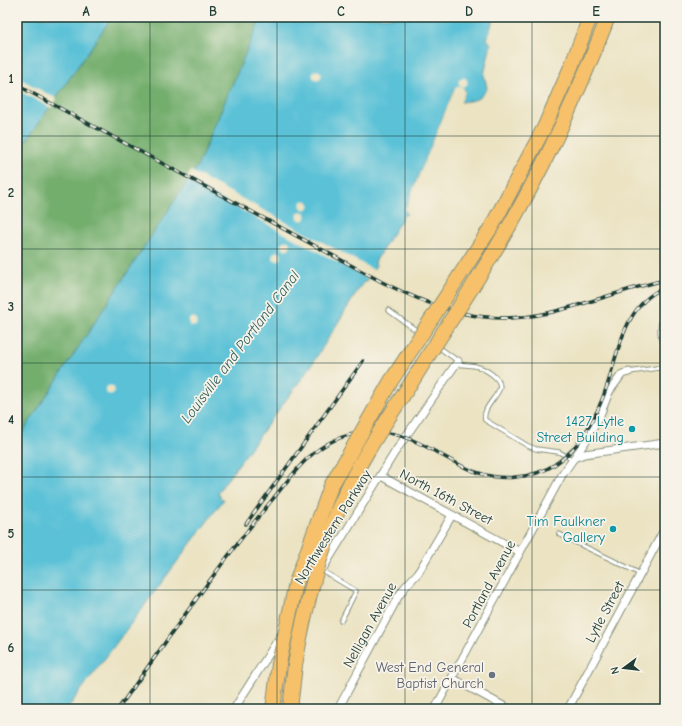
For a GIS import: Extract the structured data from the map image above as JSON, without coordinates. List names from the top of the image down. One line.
{"streets":{"street":["North 16th Street","Northwestern Parkway","Portland Avenue","Lytle Street","Nelligan Avenue"]},"crossings":[["North 16th Street","Northwestern Parkway"],["North 16th Street","Portland Avenue"],["North 16th Street","Nelligan Avenue"]],"water":["Louisville and Portland Canal"],"places":["1427 Lytle Street Building","Tim Faulkner Gallery","West End General Baptist Church"],"north":"left","grid":{"columns":["A","B","C","D","E"],"rows":["1","2","3","4","5","6"]}}
